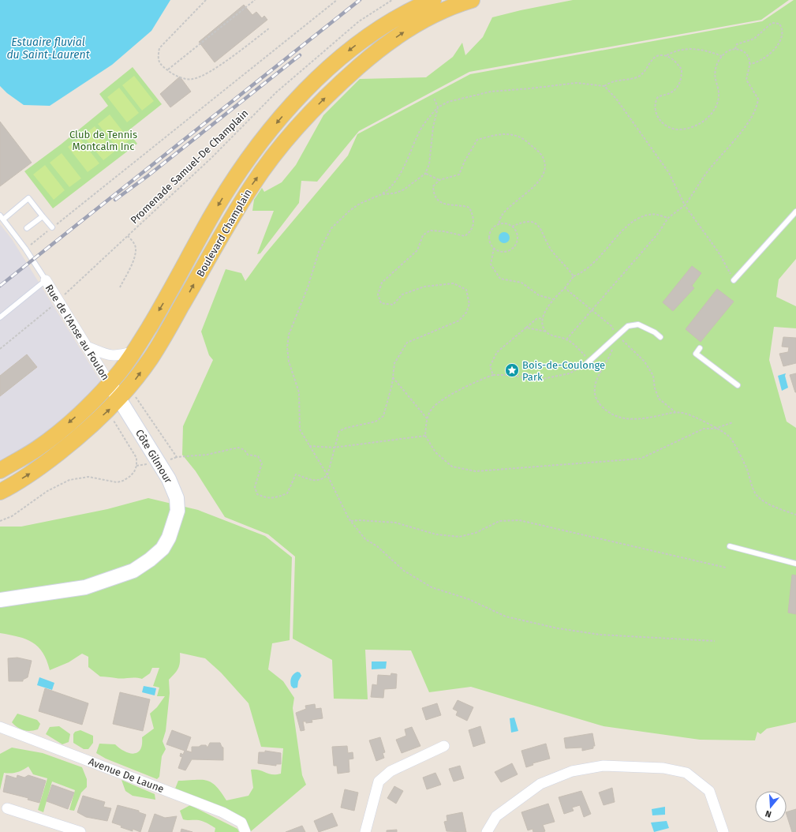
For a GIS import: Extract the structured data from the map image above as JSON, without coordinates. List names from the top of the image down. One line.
{"streets":{"main road":["Boulevard Champlain"],"street":["Rue de l'Anse au Foulon","Côte Gilmour","Avenue De Laune"],"path":["Promenade Samuel-De Champlain"]},"crossings":[["Promenade Samuel-De Champlain","Rue de l'Anse au Foulon"],["Boulevard Champlain","Rue de l'Anse au Foulon"],["Boulevard Champlain","Côte Gilmour"],["Rue de l'Anse au Foulon","Côte Gilmour"]],"water":["Estuaire fluvial du Saint-Laurent"],"parks":["Club de Tennis Montcalm Inc"],"places":{"place":["Bois-de-Coulonge Park"]},"north":"bottom"}
